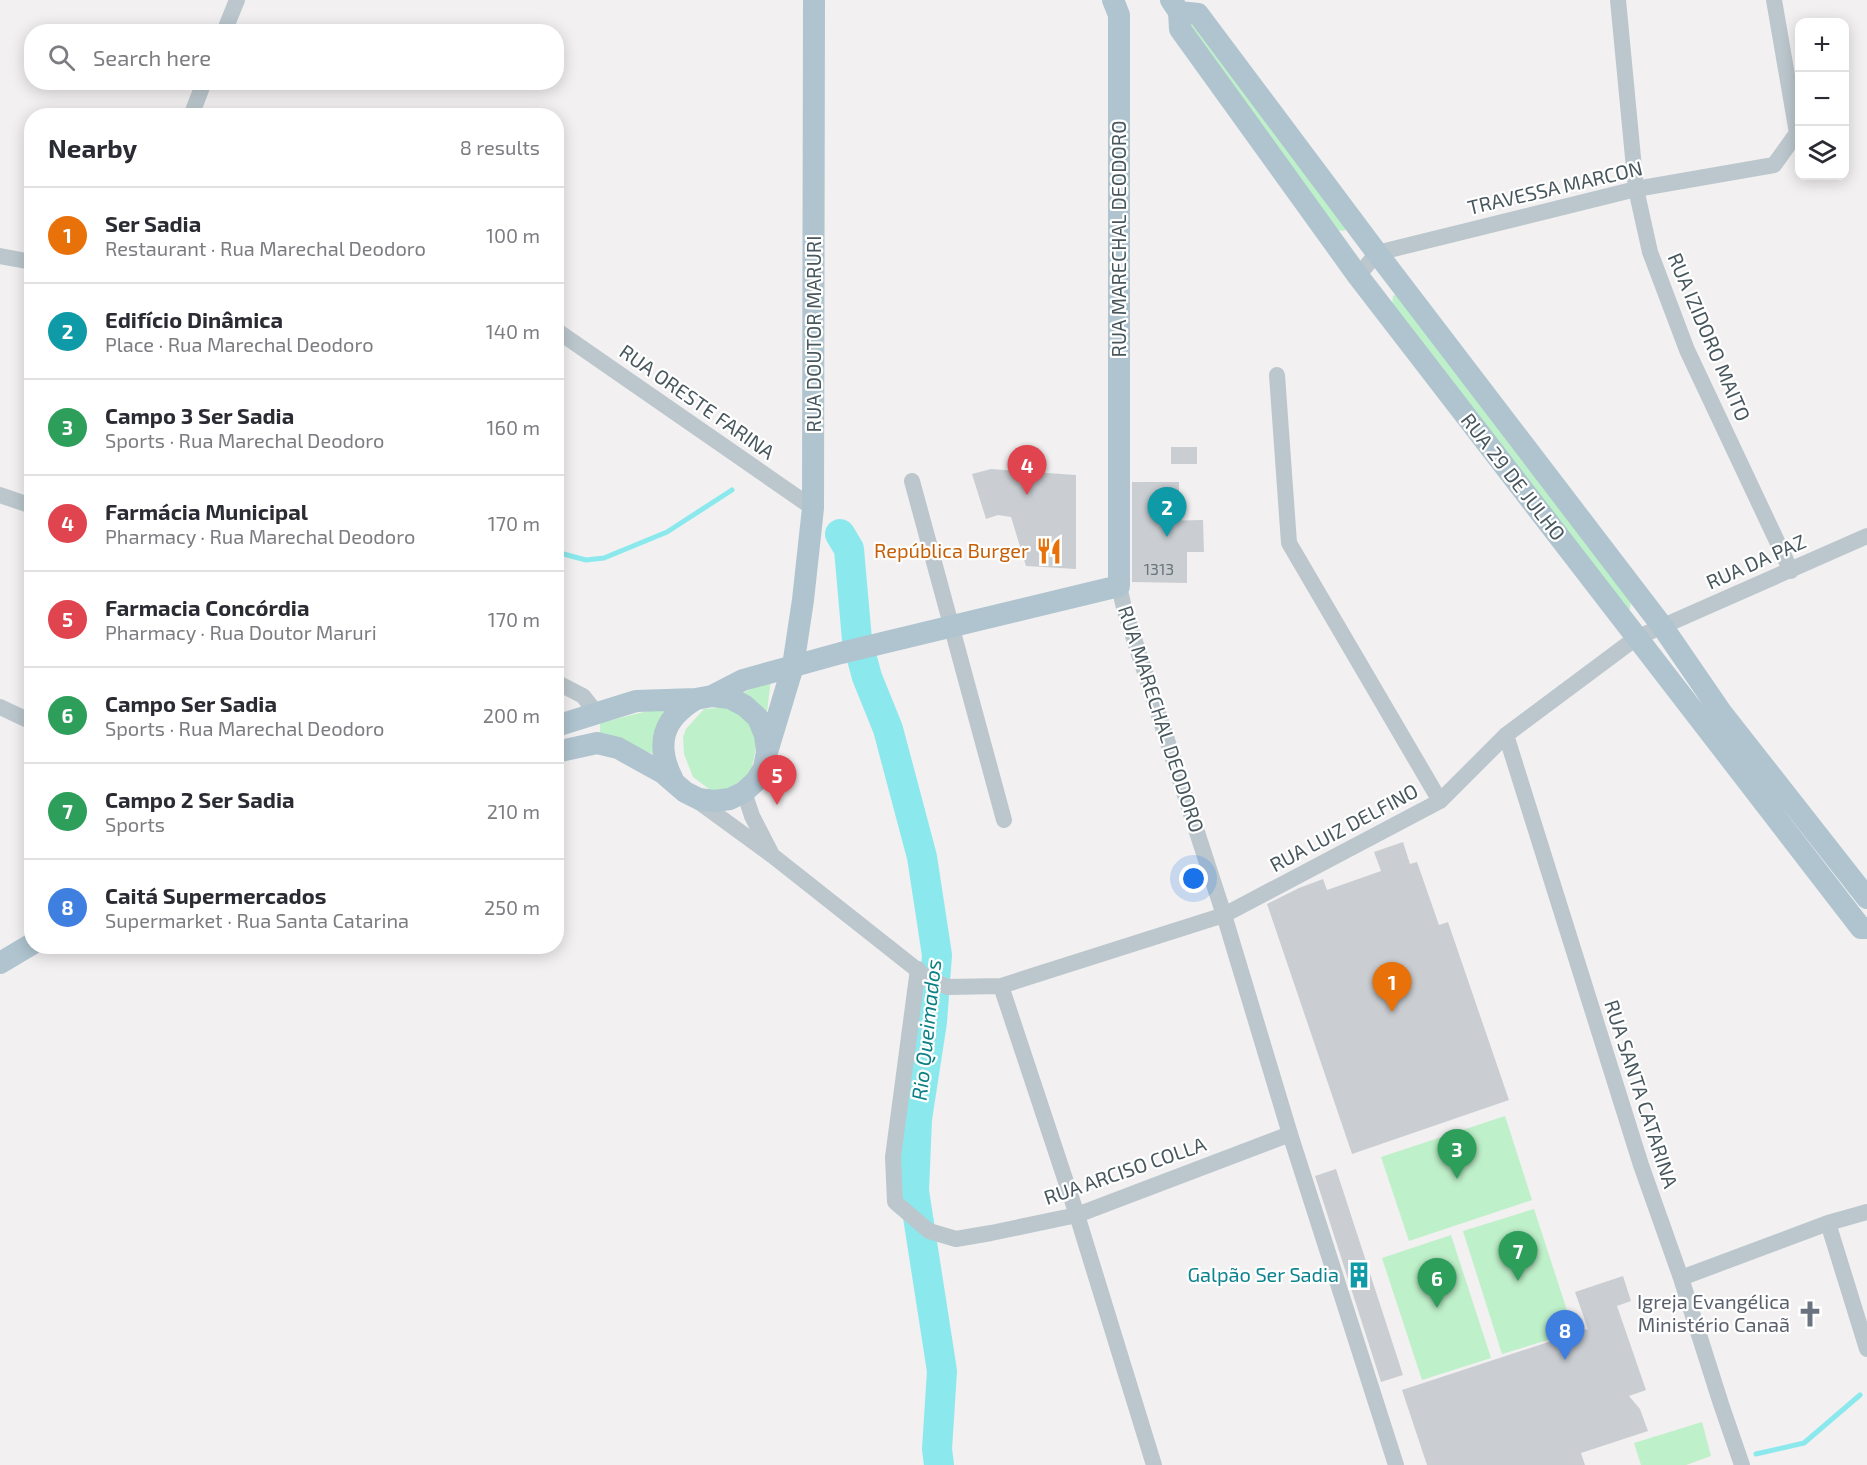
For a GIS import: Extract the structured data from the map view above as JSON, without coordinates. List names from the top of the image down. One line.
{"streets":{"main road":["RUA MARECHAL DEODORO","RUA DOUTOR MARURI","RUA 29 DE JULHO"],"street":["TRAVESSA MARCON","RUA IZIDORO MAITO","RUA ORESTE FARINA","RUA DA PAZ","RUA LUIZ DELFINO","RUA SANTA CATARINA","RUA ARCISO COLLA"]},"crossings":[["TRAVESSA MARCON","RUA IZIDORO MAITO"],["TRAVESSA MARCON","RUA 29 DE JULHO"],["RUA MARECHAL DEODORO","RUA LUIZ DELFINO"],["RUA MARECHAL DEODORO","RUA ARCISO COLLA"],["RUA DOUTOR MARURI","RUA ORESTE FARINA"],["RUA IZIDORO MAITO","RUA DA PAZ"],["RUA 29 DE JULHO","RUA DA PAZ"],["RUA 29 DE JULHO","RUA LUIZ DELFINO"],["RUA DA PAZ","RUA LUIZ DELFINO"],["RUA LUIZ DELFINO","RUA SANTA CATARINA"],["RUA LUIZ DELFINO","RUA ARCISO COLLA"]],"water":["Rio Queimados"],"places":{"restaurant":["República Burger"],"building":["Galpão Ser Sadia"],"church":["Igreja Evangélica Ministério Canaã"]},"house_numbers":["1313"],"page":{"map_buttons":["+","−"],"search":"Search here","heading":["Nearby","8 results"],"list":[{"mark":"1","name":"Ser Sadia","note":"Restaurant · Rua Marechal Deodoro","value":"100 m"},{"mark":"2","name":"Edifício Dinâmica","note":"Place · Rua Marechal Deodoro","value":"140 m"},{"mark":"3","name":"Campo 3 Ser Sadia","note":"Sports · Rua Marechal Deodoro","value":"160 m"},{"mark":"4","name":"Farmácia Municipal","note":"Pharmacy · Rua Marechal Deodoro","value":"170 m"},{"mark":"5","name":"Farmacia Concórdia","note":"Pharmacy · Rua Doutor Maruri","value":"170 m"},{"mark":"6","name":"Campo Ser Sadia","note":"Sports · Rua Marechal Deodoro","value":"200 m"},{"mark":"7","name":"Campo 2 Ser Sadia","note":"Sports","value":"210 m"},{"mark":"8","name":"Caitá Supermercados","note":"Supermarket · Rua Santa Catarina","value":"250 m"}],"pins":["4","2","5","1","3","7","6","8"]}}
